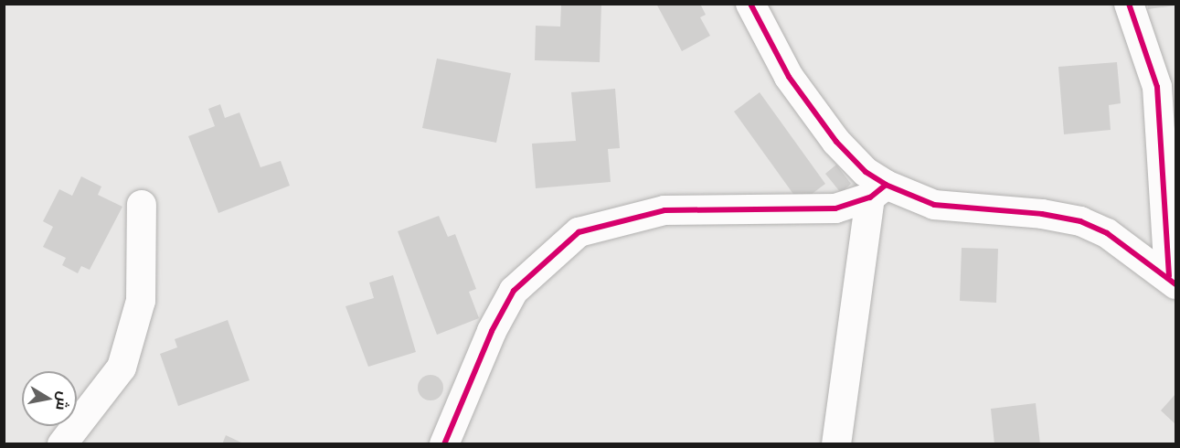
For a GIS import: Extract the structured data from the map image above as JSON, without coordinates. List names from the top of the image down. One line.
{"north":"right"}
